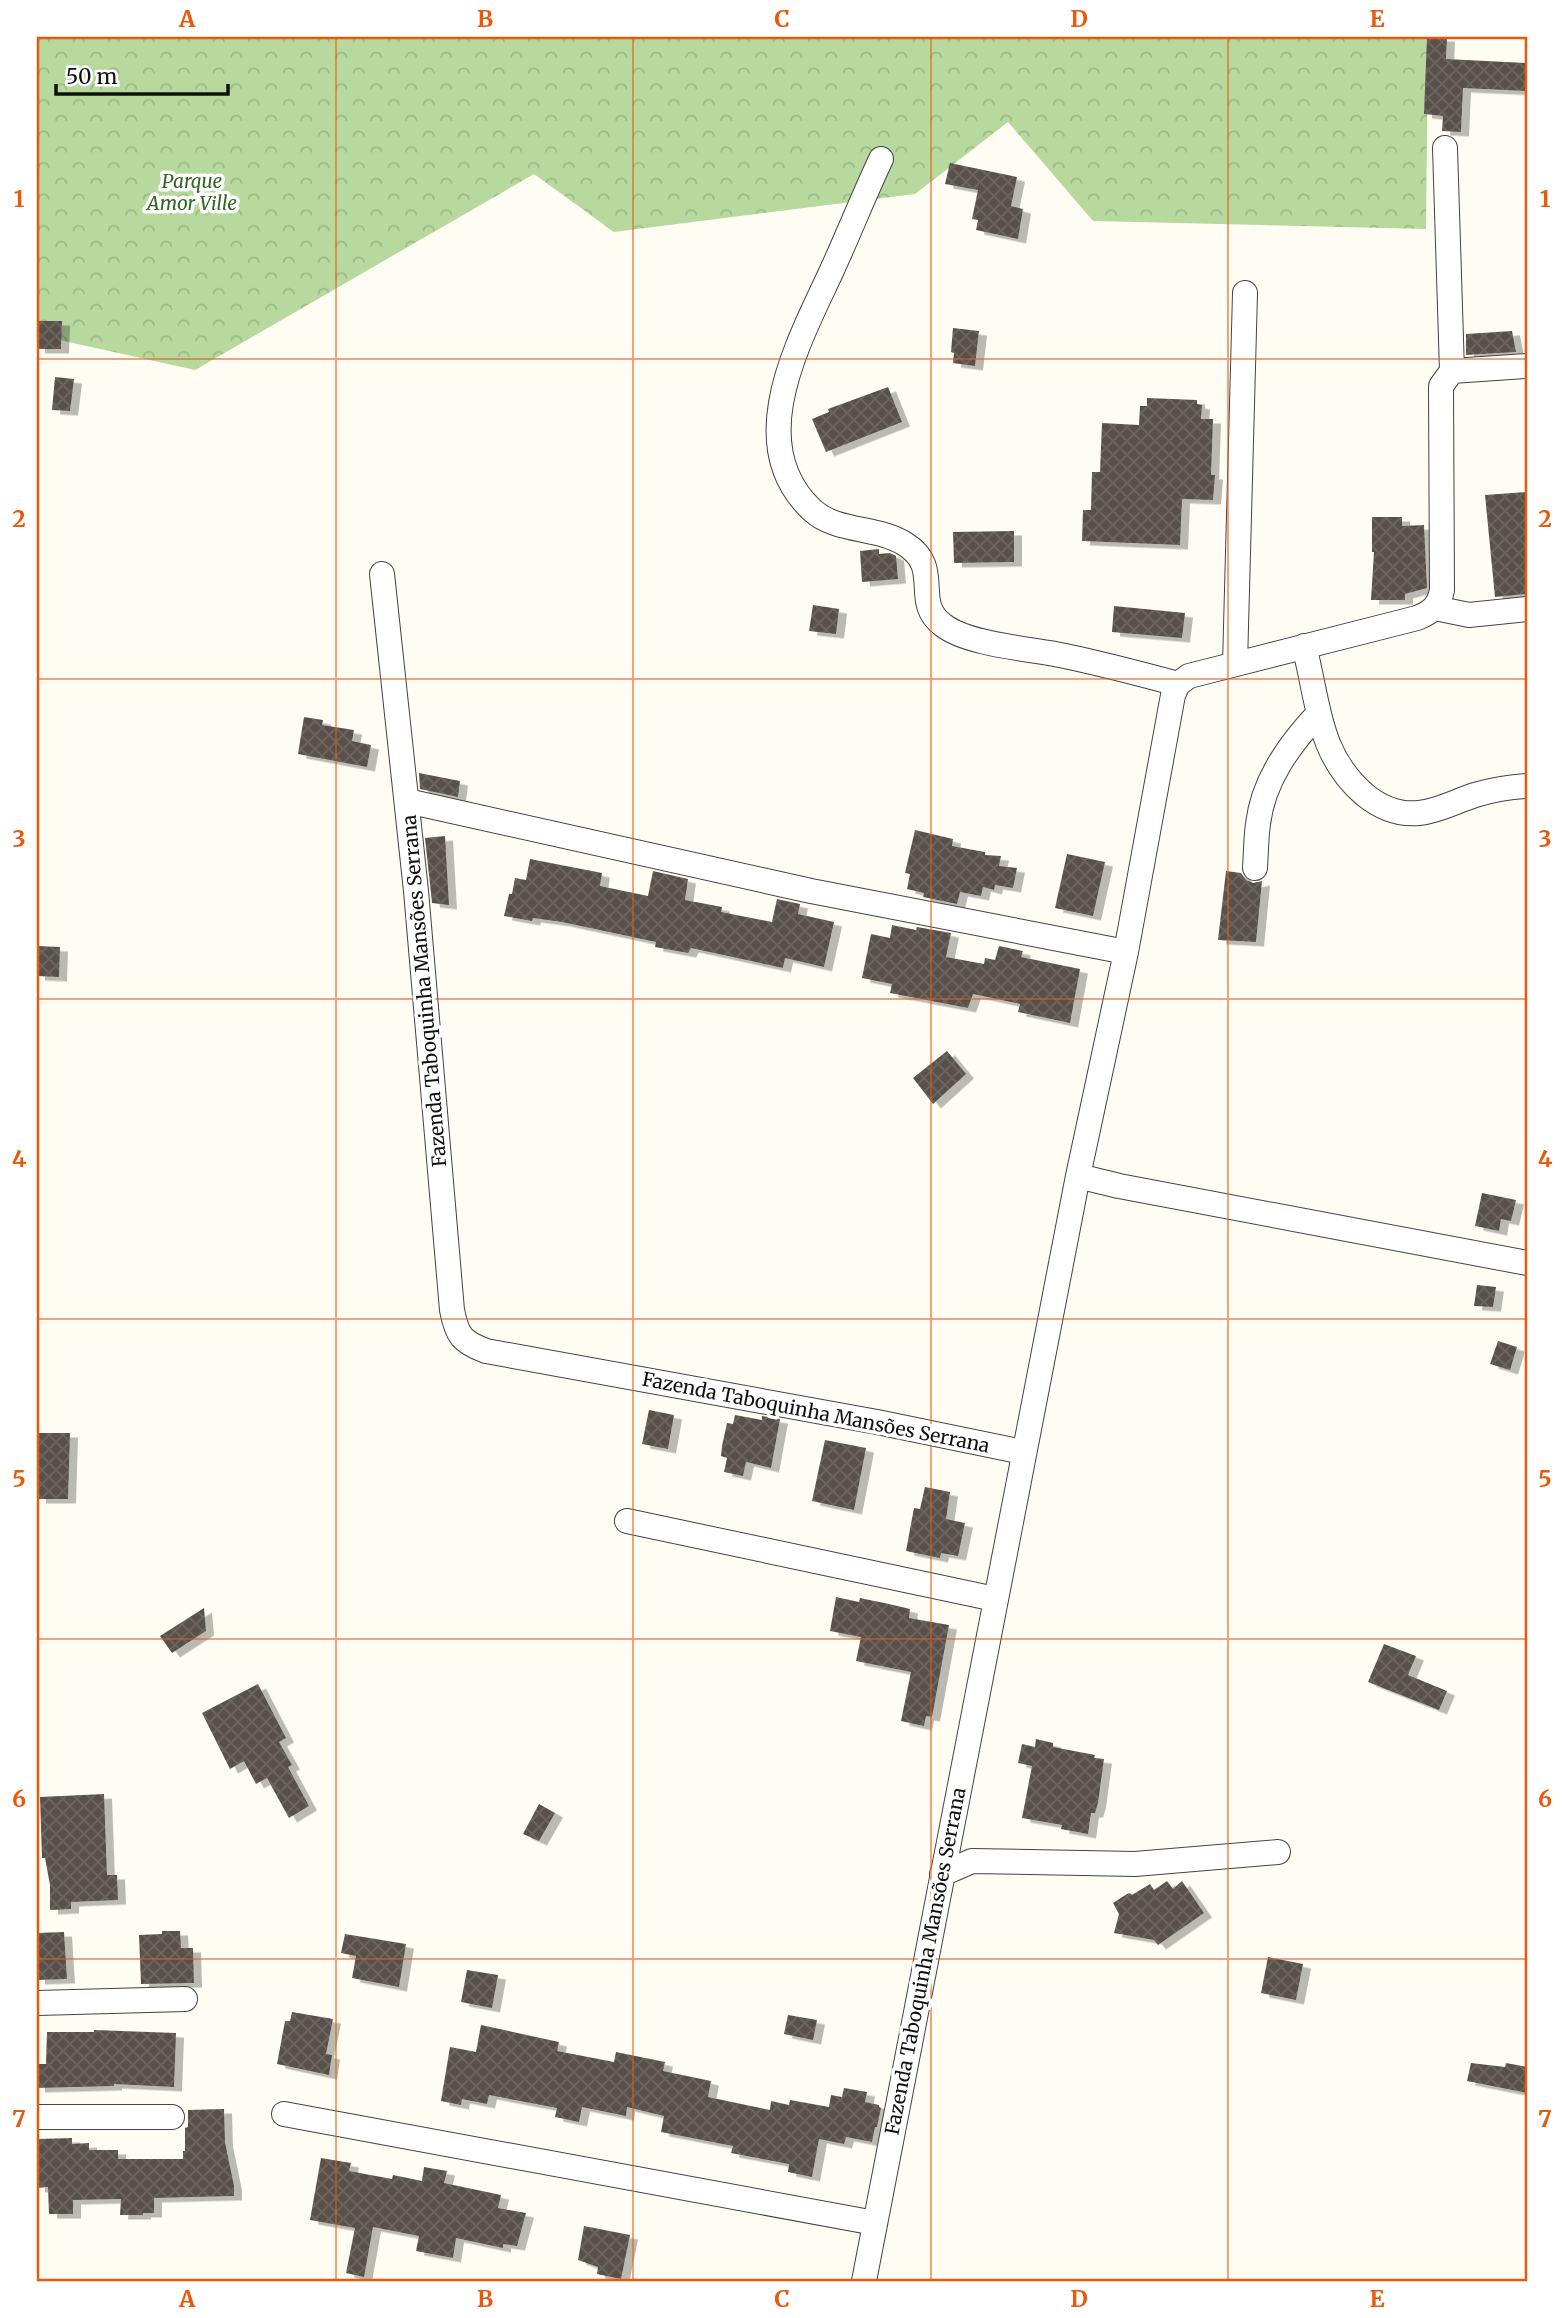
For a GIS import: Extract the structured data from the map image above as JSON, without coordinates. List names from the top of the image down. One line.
{"streets":{"street":["Fazenda Taboquinha Mansões Serrana"]},"parks":["Parque Amor Ville"],"scale_bar":"50 m","grid":{"columns":["A","B","C","D","E"],"rows":["1","2","3","4","5","6","7"]}}
